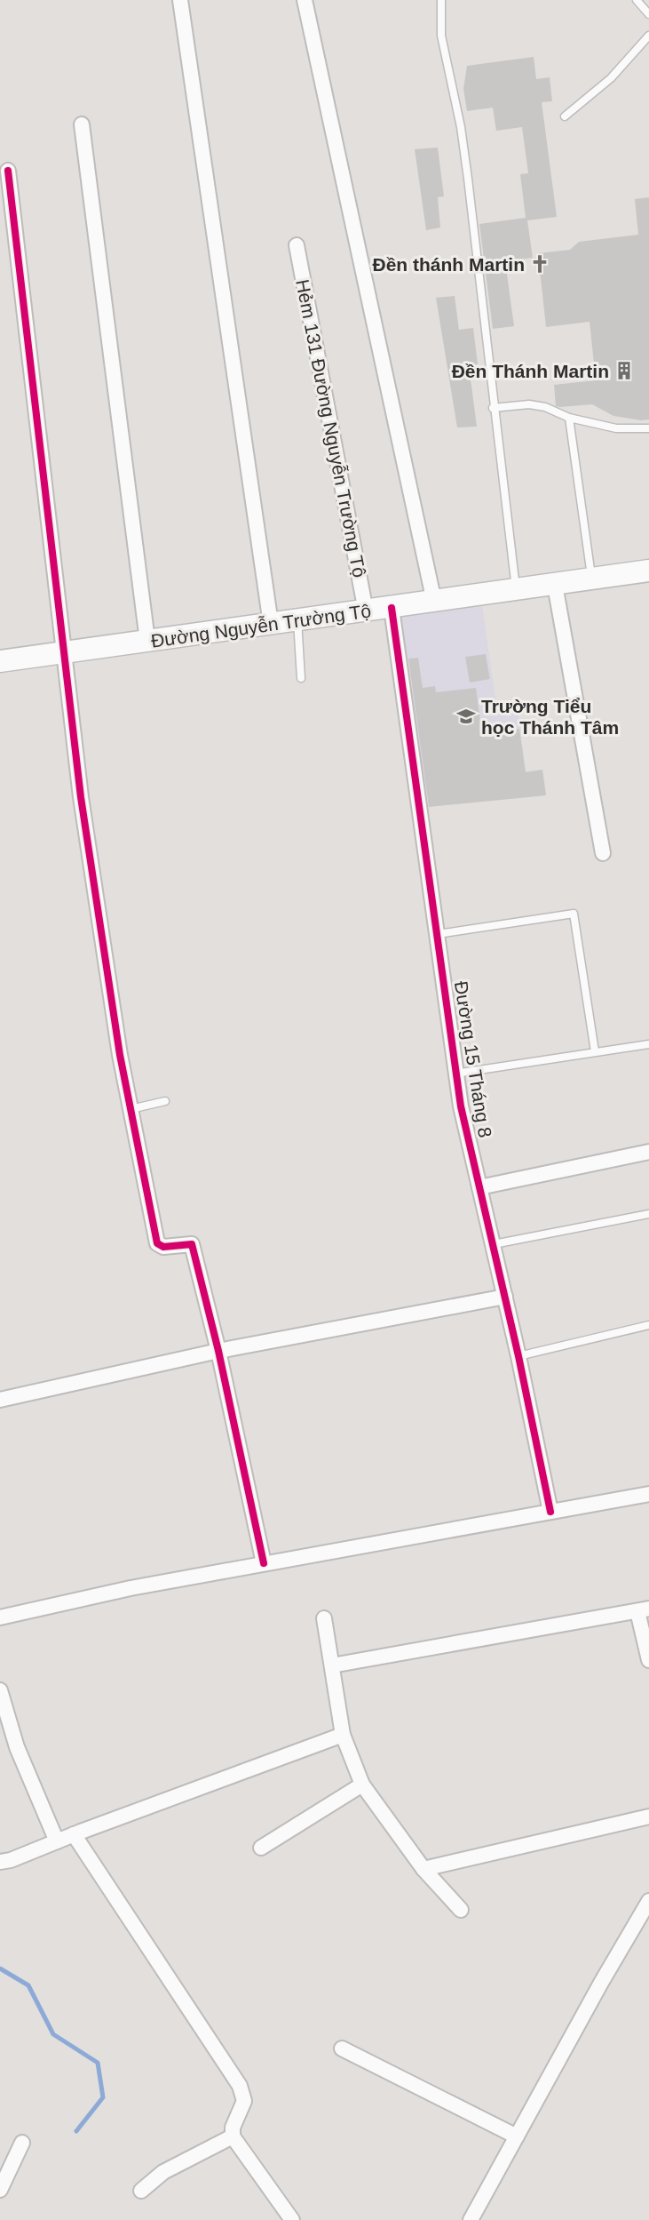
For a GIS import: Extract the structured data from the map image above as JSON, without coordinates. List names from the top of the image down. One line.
{"streets":{"main road":["Đường Nguyễn Trường Tộ"],"street":["Hẻm 131 Đường Nguyễn Trường Tộ","Đường 15 Tháng 8"]},"crossings":[["Hẻm 131 Đường Nguyễn Trường Tộ","Đường Nguyễn Trường Tộ"],["Đường Nguyễn Trường Tộ","Đường 15 Tháng 8"]],"places":{"church":["Đền thánh Martin"],"building":["Đền Thánh Martin"],"school or university":["Trường Tiểu học Thánh Tâm"]}}
